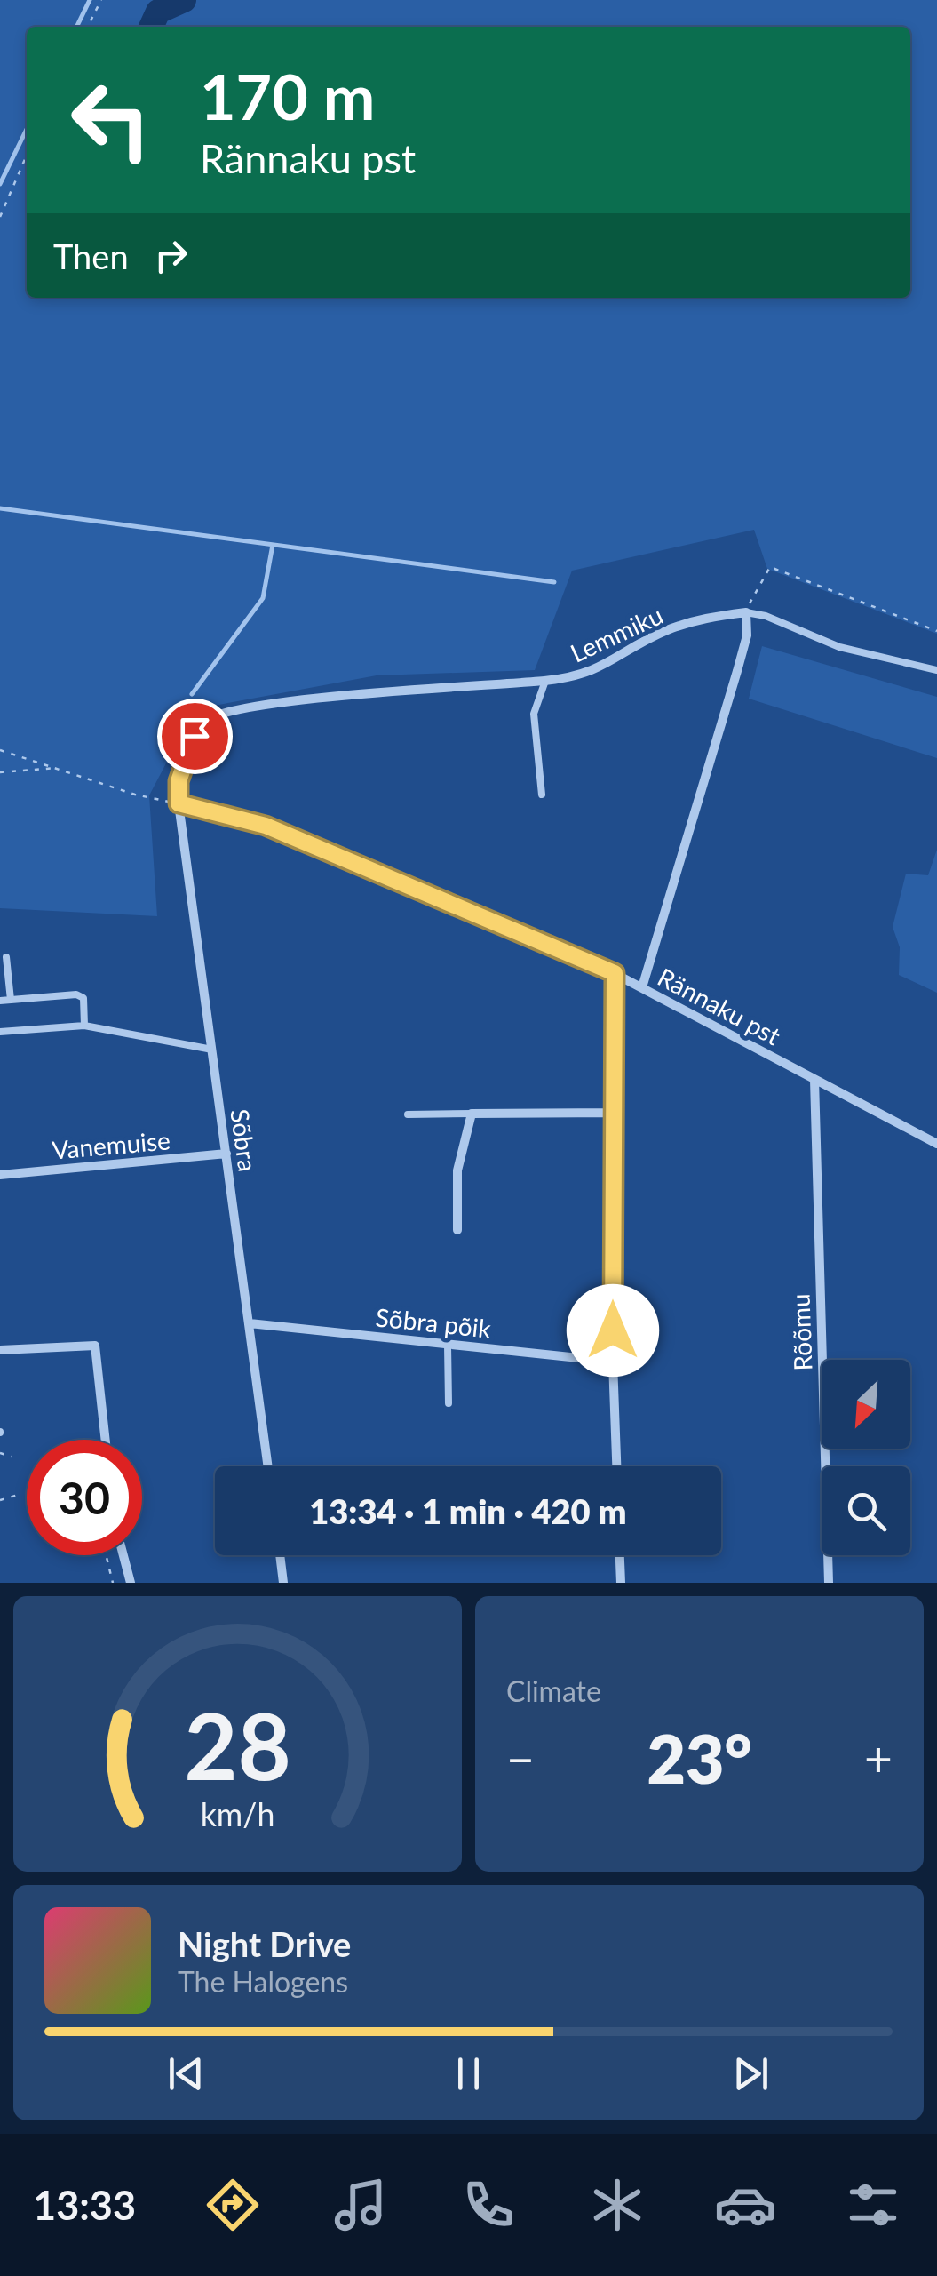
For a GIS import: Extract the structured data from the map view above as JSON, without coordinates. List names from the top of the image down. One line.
{"streets":{"street":["Lemmiku","Rännaku pst","Sõbra","Vanemuise","Sõbra põik","Rõõmu"]},"crossings":[["Lemmiku","Rännaku pst"],["Lemmiku","Sõbra"],["Rännaku pst","Sõbra"],["Rännaku pst","Rõõmu"],["Sõbra","Vanemuise"],["Sõbra","Sõbra põik"]],"north":"bottom left","page":{"turn":["170 m","Rännaku pst"],"then":"Then","limit":"30","trip":"13:34 · 1 min · 420 m","tile":"Climate","heat":["−","23°","+"],"song":["Night Drive","The Halogens"],"tabs":"13:33","gauge":["28","km/h"]}}
